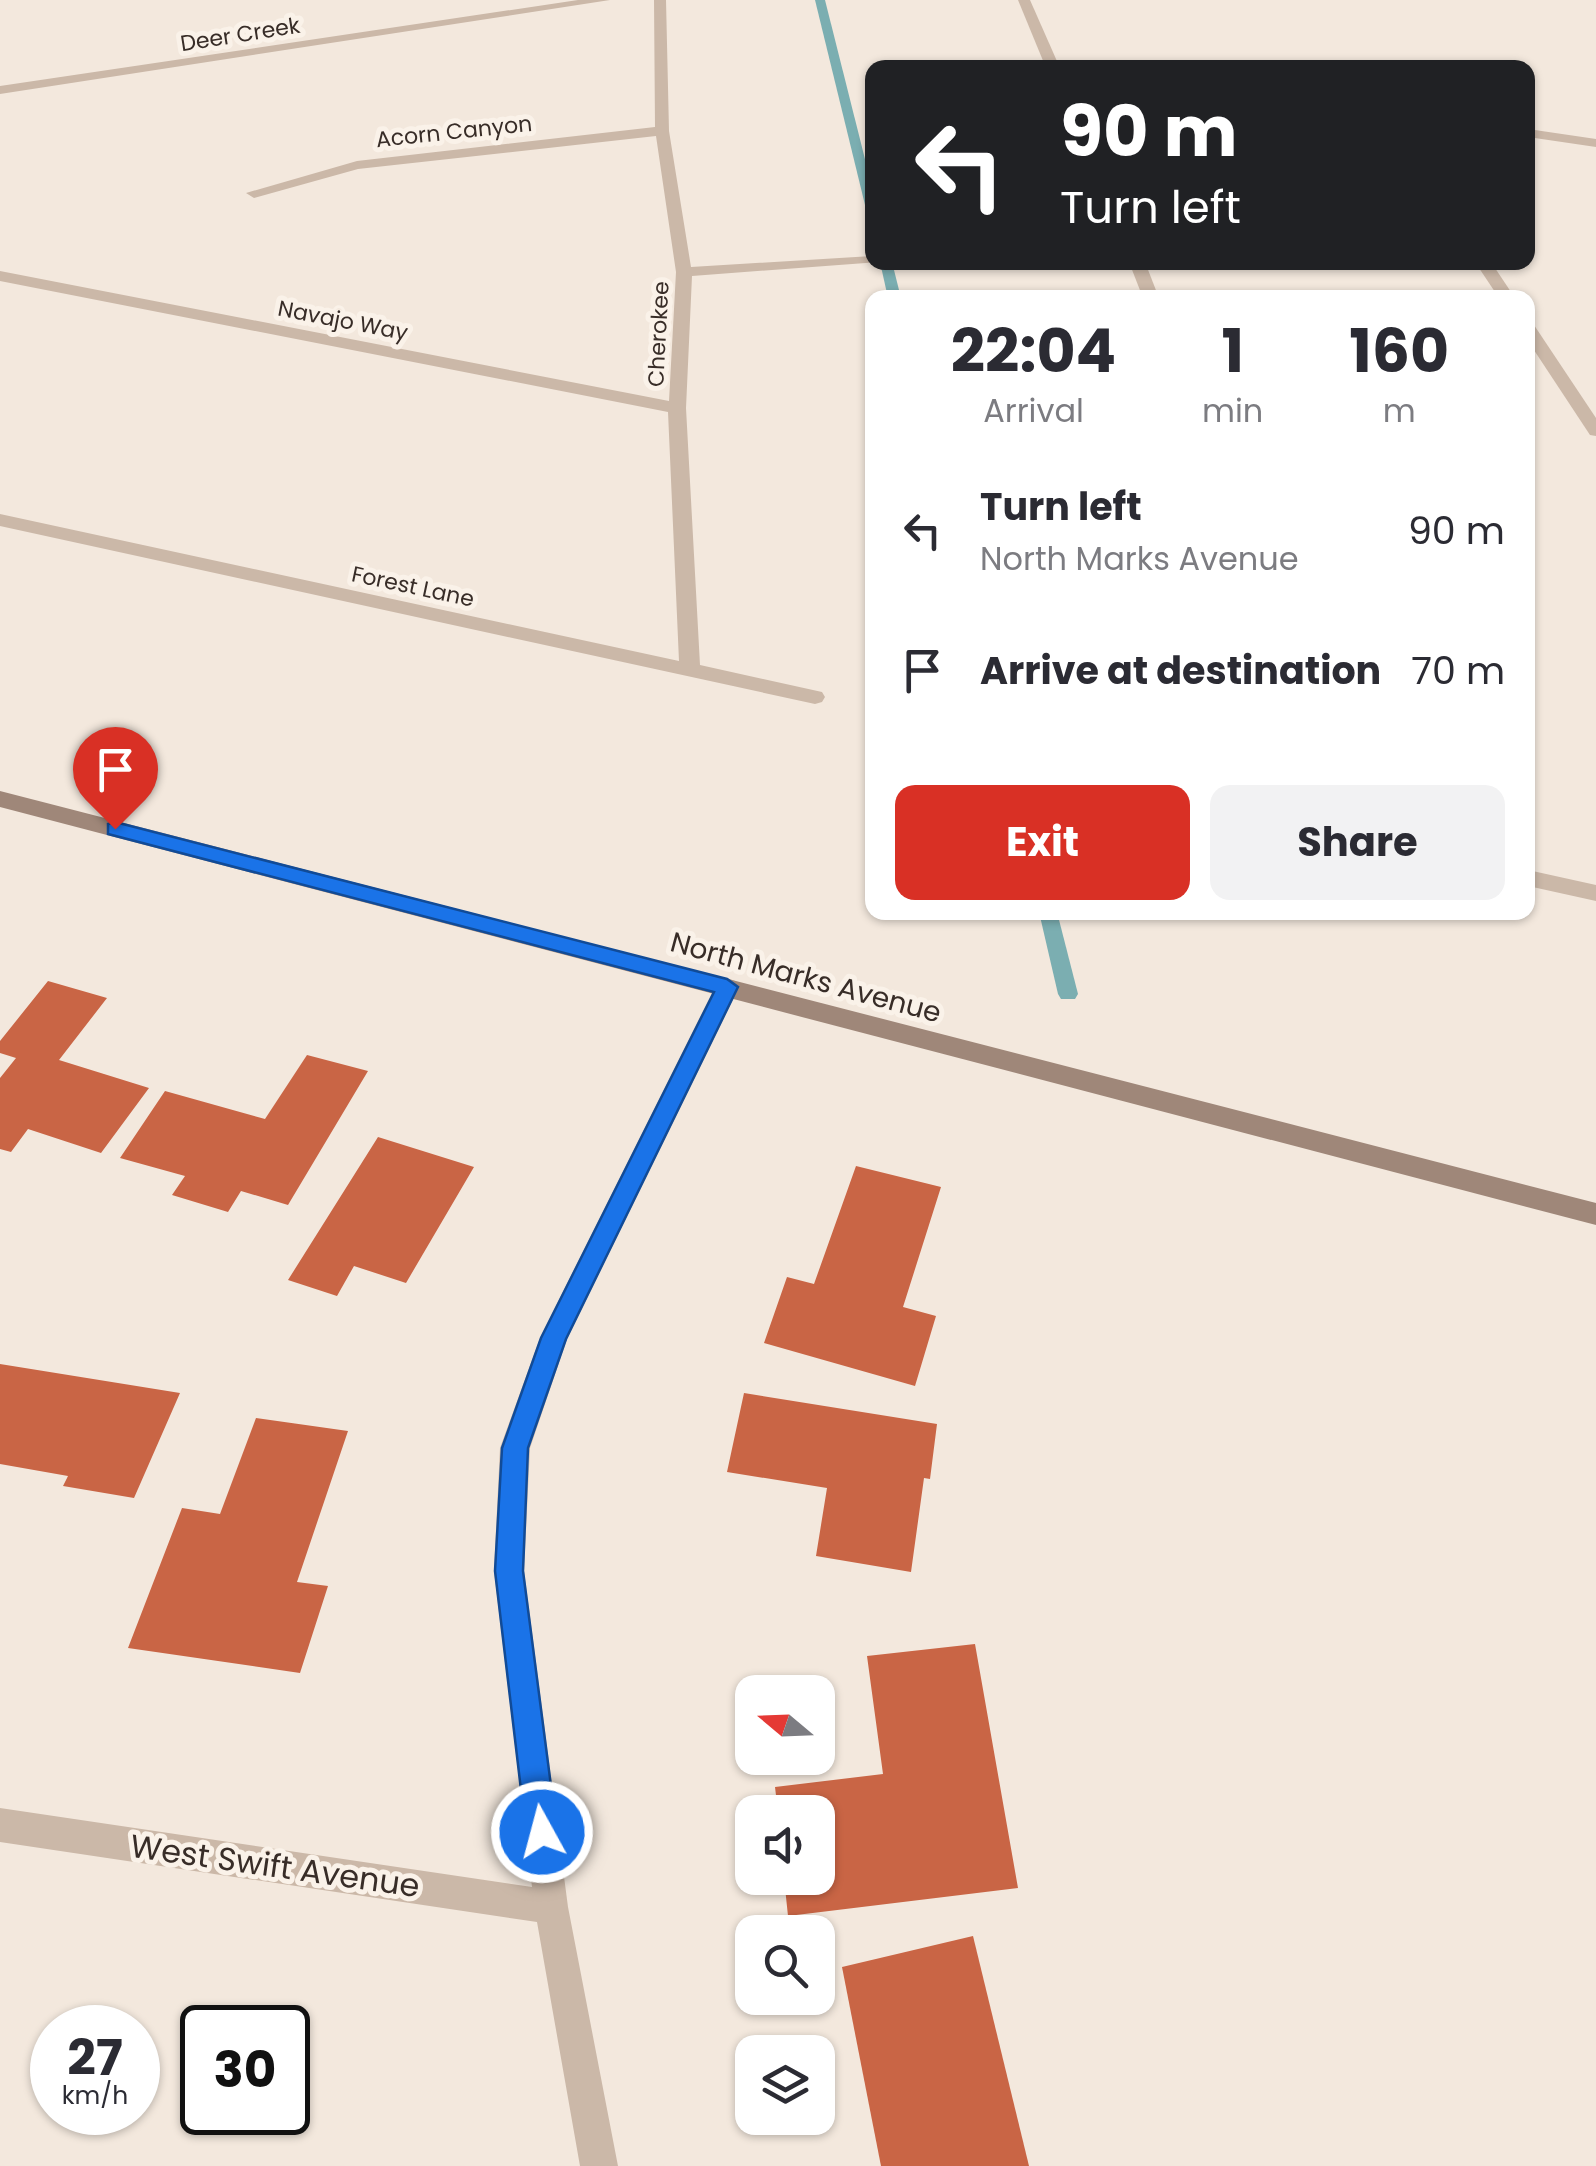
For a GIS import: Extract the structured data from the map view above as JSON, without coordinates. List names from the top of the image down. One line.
{"streets":{"main road":["North Marks Avenue"],"street":["Deer Creek","Acorn Canyon","Navajo Way","Cherokee","Forest Lane","West Swift Avenue"]},"crossings":[["Acorn Canyon","Cherokee"],["Navajo Way","Cherokee"],["Cherokee","Forest Lane"]],"north":"left","page":{"turn":["90 m","Turn left"],"eta":["22:04","Arrival","1","min","160","m"],"list":[{"name":"Turn left","note":"North Marks Avenue","value":"90 m"},{"name":"Arrive at destination","value":"70 m"}],"buttons":["Exit","Share"],"speed":"27 km/h","limit":"30"}}
